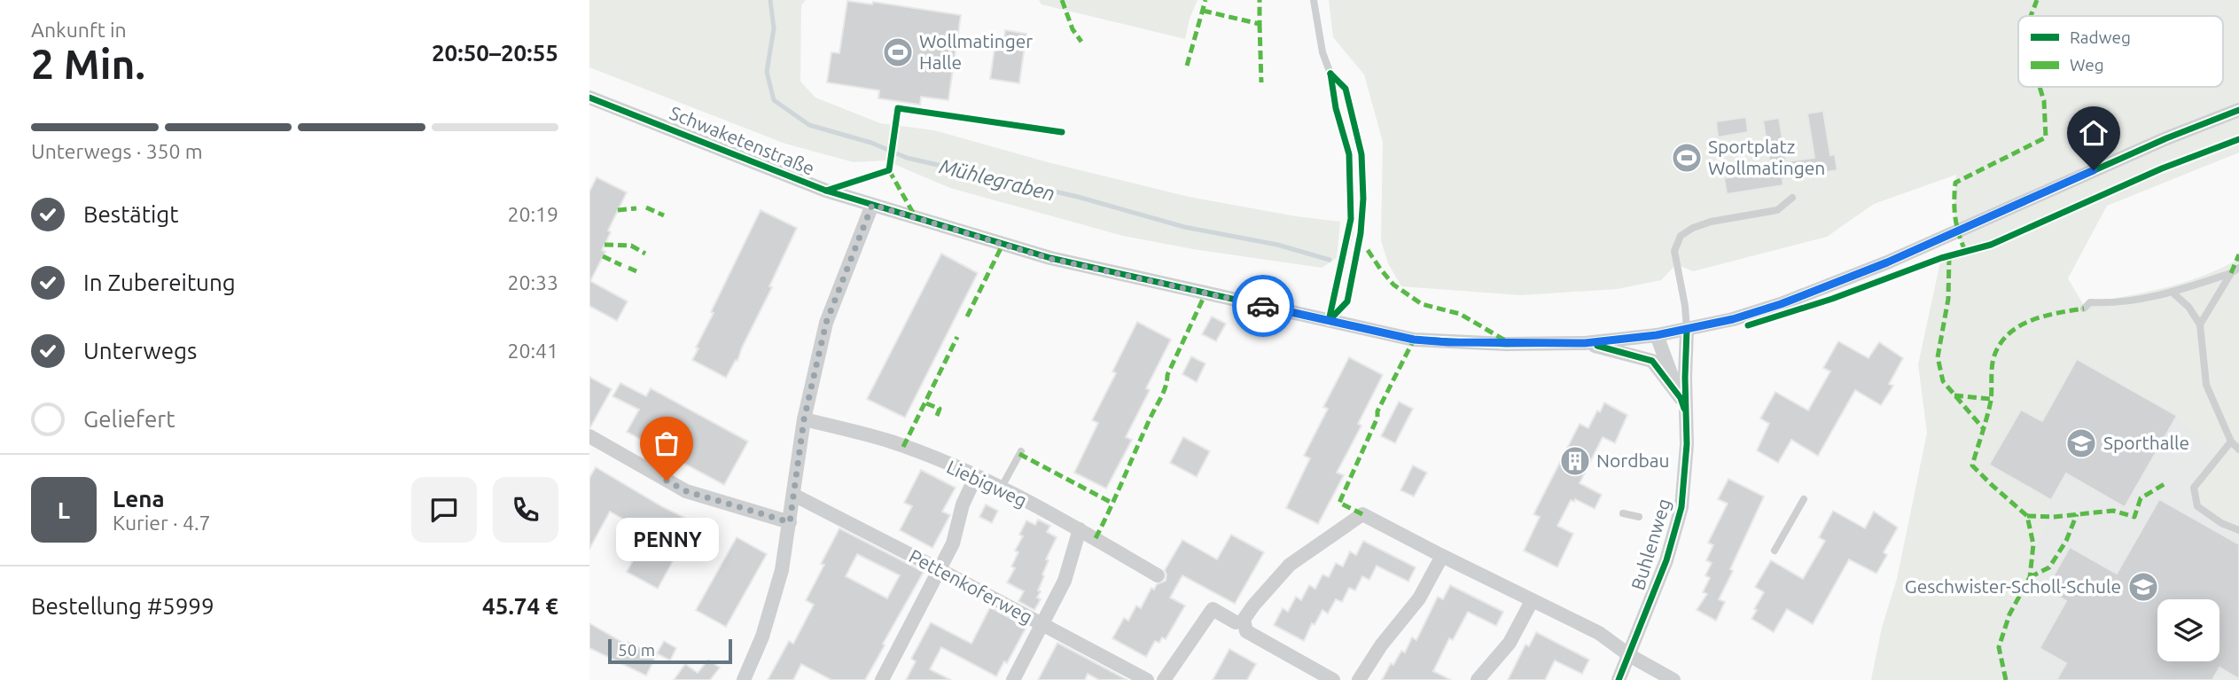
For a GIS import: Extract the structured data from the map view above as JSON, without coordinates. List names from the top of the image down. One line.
{"streets":{"street":["Schwaketenstraße","Liebigweg","Buhlenweg","Pettenkoferweg"]},"crossings":[["Schwaketenstraße","Buhlenweg"]],"water":["Mühlegraben"],"places":{"sports":["Wollmatinger Halle","Sportplatz Wollmatingen"],"school or university":["Sporthalle","Geschwister-Scholl-Schule"],"building":["Nordbau"],"other":["PENNY"]},"legend":["Radweg","Weg"],"scale_bar":"50 m","page":{"heading":["2 Min.","Ankunft in","20:50–20:55"],"panel":["Lena","Kurier · 4.7","Bestellung #5999","45.74 €"],"bar":"Unterwegs · 350 m","list":[["Bestätigt","20:19"],["In Zubereitung","20:33"],["Unterwegs","20:41"],"Geliefert"],"round":"L","bubble":"PENNY","scale":"50 m"}}
